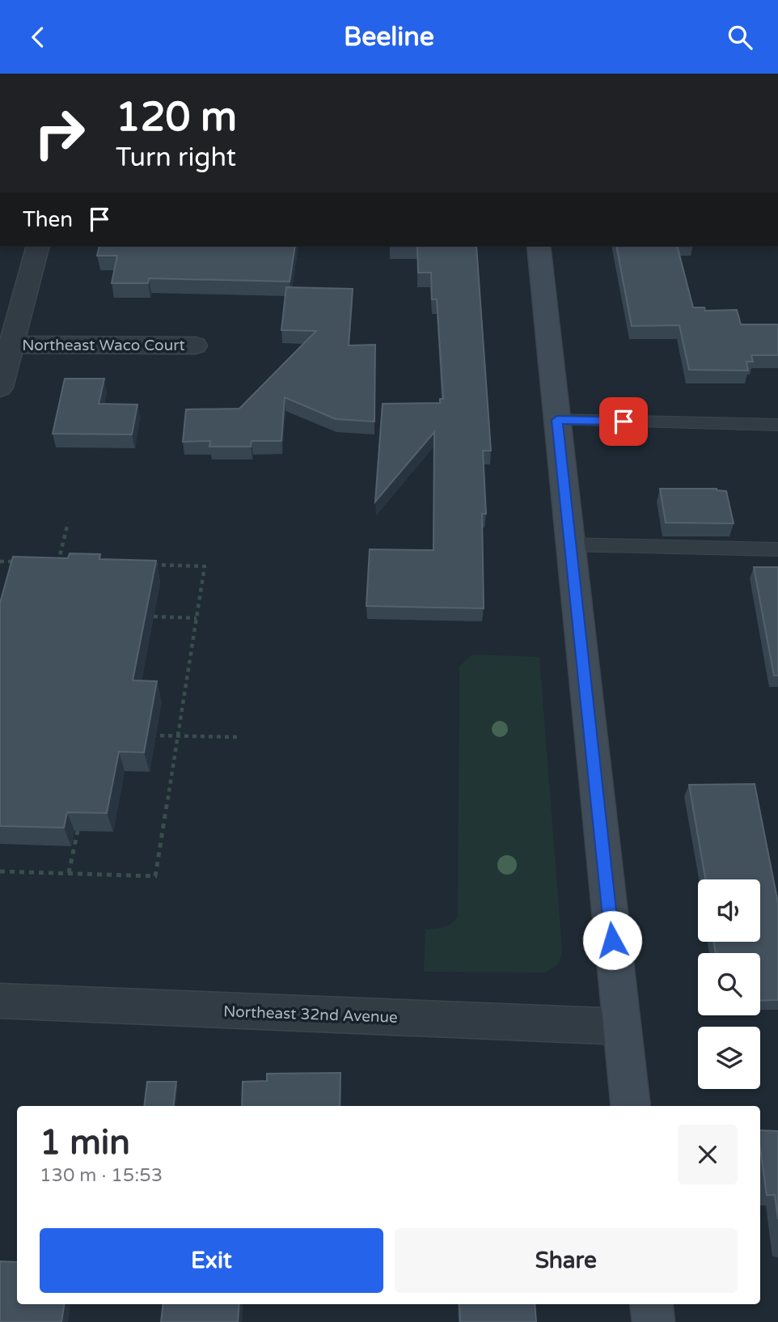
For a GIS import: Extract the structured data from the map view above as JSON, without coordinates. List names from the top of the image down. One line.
{"streets":{"street":["Northeast Waco Court","Northeast 32nd Avenue"]},"page":{"header":"Beeline","turn":["120 m","Turn right"],"then":"Then","heading":["1 min","130 m · 15:53"],"buttons":["Exit","Share"]}}
